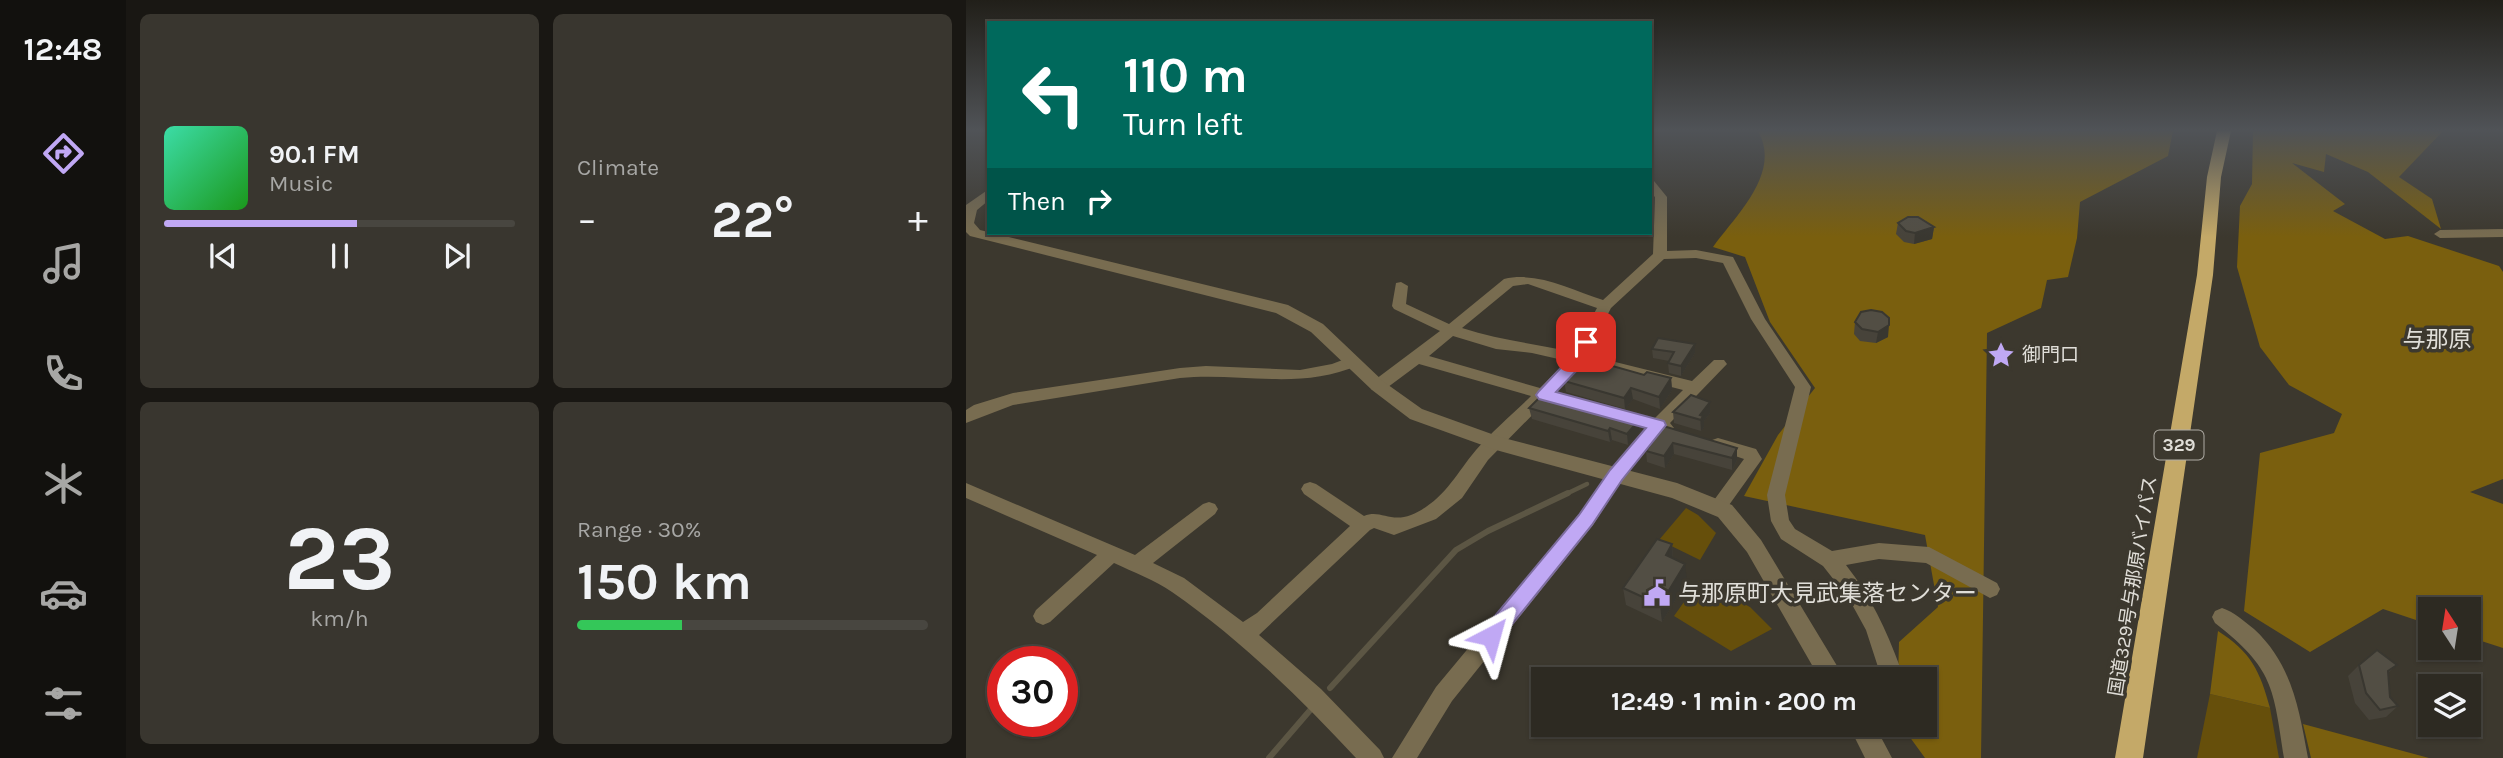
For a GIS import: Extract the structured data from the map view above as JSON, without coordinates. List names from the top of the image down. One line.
{"streets":{"highway":["329","国道329号与那原バイパス"]},"districts":["与那原"],"places":{"place":["御門口"],"public building":["与那原町大見武集落センター"]},"north":"top","page":{"tabs":"12:48","tile":["Climate",["23","km/h"],["Range · 30%","150 km"]],"turn":["110 m","Turn left"],"song":["90.1 FM","Music"],"then":"Then","heat":["−","22°","+"],"limit":"30","trip":"12:49 · 1 min · 200 m"}}
